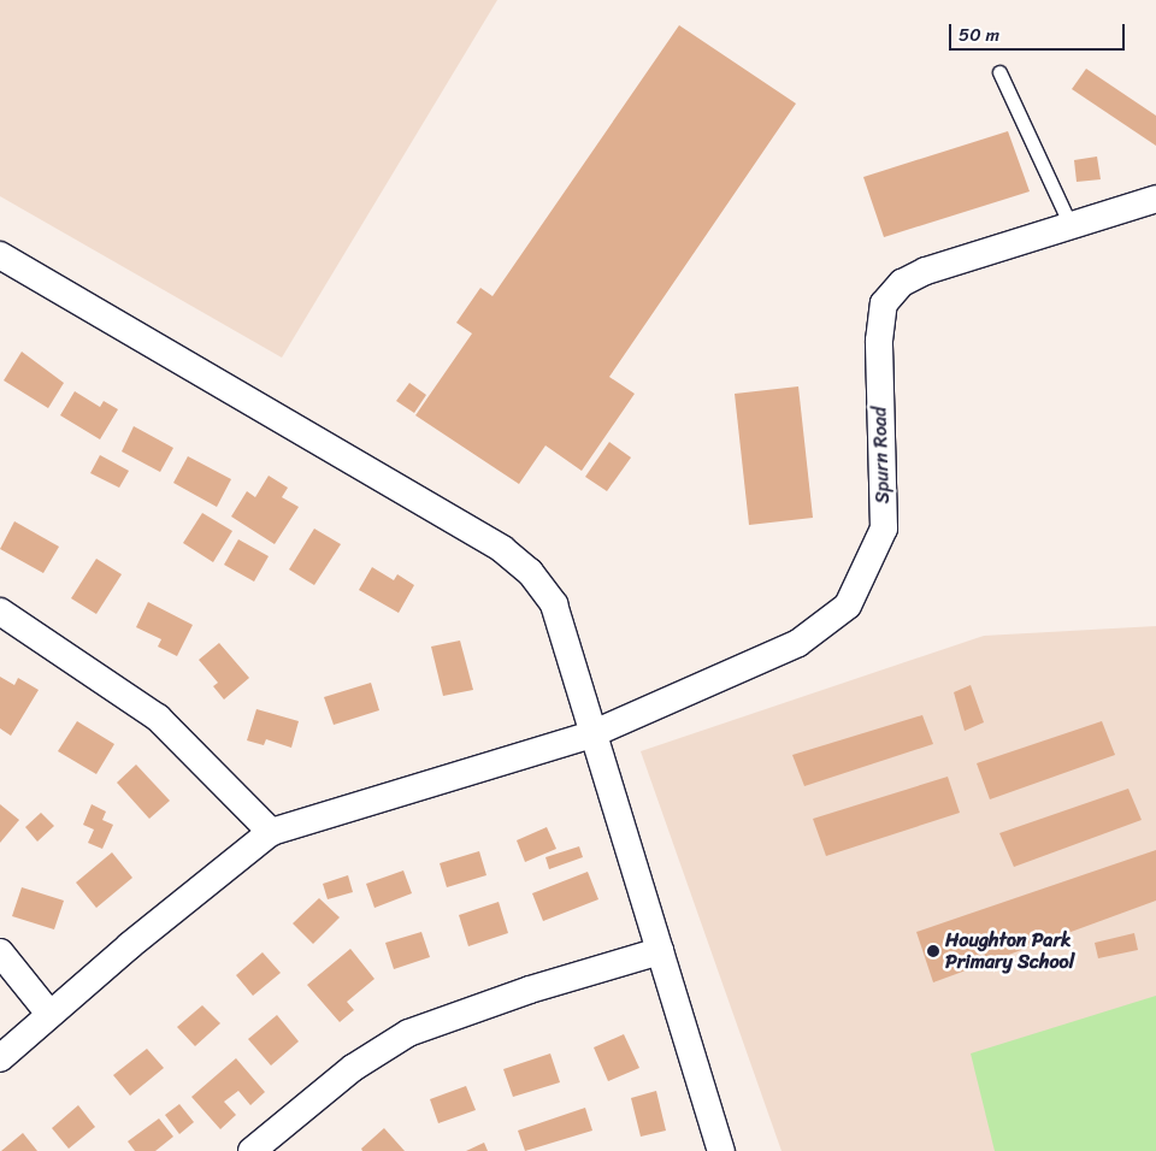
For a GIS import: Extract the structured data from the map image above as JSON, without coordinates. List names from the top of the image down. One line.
{"streets":{"street":["Spurn Road"]},"places":["Houghton Park Primary School"],"scale_bar":"50 m"}
